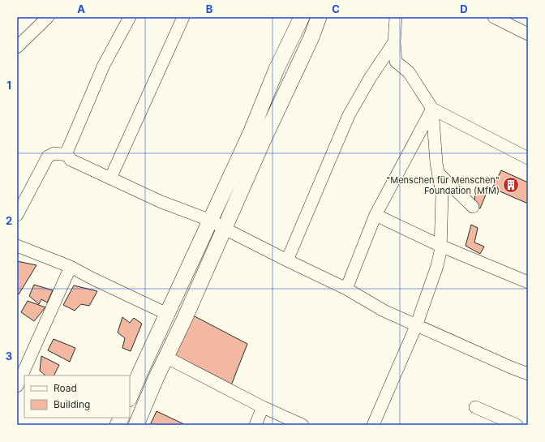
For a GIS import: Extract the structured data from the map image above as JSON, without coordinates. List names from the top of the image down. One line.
{"places":{"building":["\"Menschen für Menschen\" Foundation (MfM)"]},"legend":["Road","Building"],"grid":{"columns":["A","B","C","D"],"rows":["1","2","3"]}}
